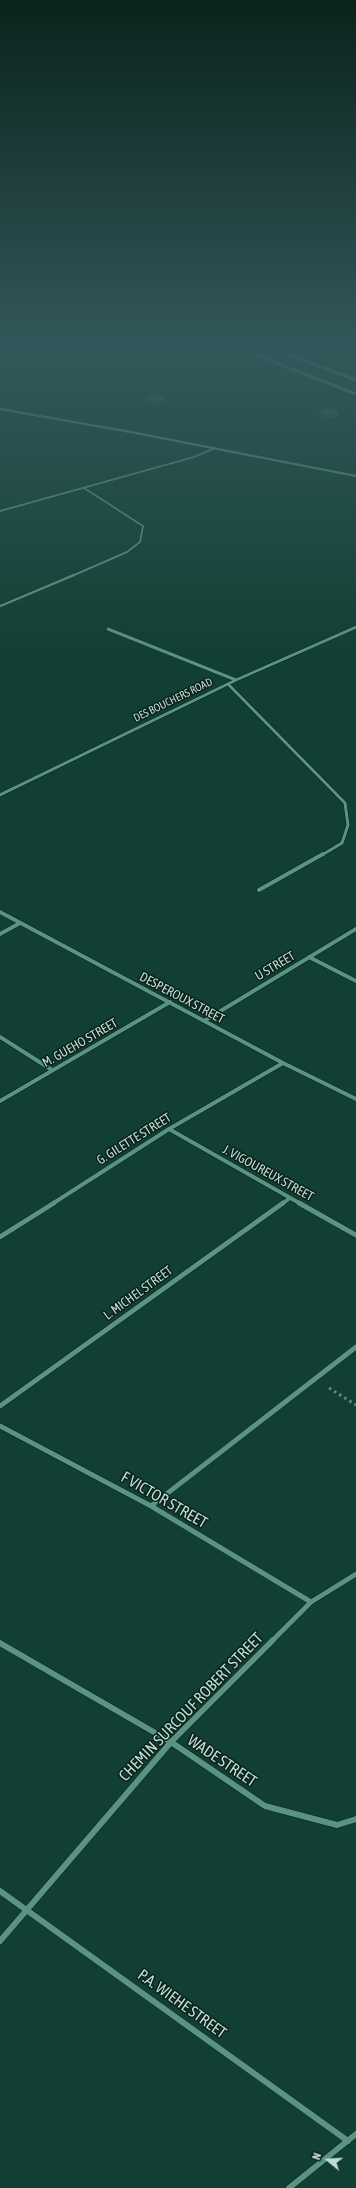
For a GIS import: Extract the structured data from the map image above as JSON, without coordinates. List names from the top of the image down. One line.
{"streets":{"street":["DES BOUCHERS ROAD","U STREET","DESPEROUX STREET","M. GUEHO STREET","G. GILETTE STREET","J. VIGOUREUX STREET","L. MICHEL STREET","F VICTOR STREET","CHEMIN SURCOUF ROBERT STREET","WADE STREET","P.A. WIEHE STREET"]},"crossings":[["U STREET","DESPEROUX STREET"],["DESPEROUX STREET","M. GUEHO STREET"],["DESPEROUX STREET","G. GILETTE STREET"],["G. GILETTE STREET","J. VIGOUREUX STREET"],["J. VIGOUREUX STREET","L. MICHEL STREET"],["F VICTOR STREET","CHEMIN SURCOUF ROBERT STREET"],["CHEMIN SURCOUF ROBERT STREET","WADE STREET"],["CHEMIN SURCOUF ROBERT STREET","P.A. WIEHE STREET"]],"north":"left"}
